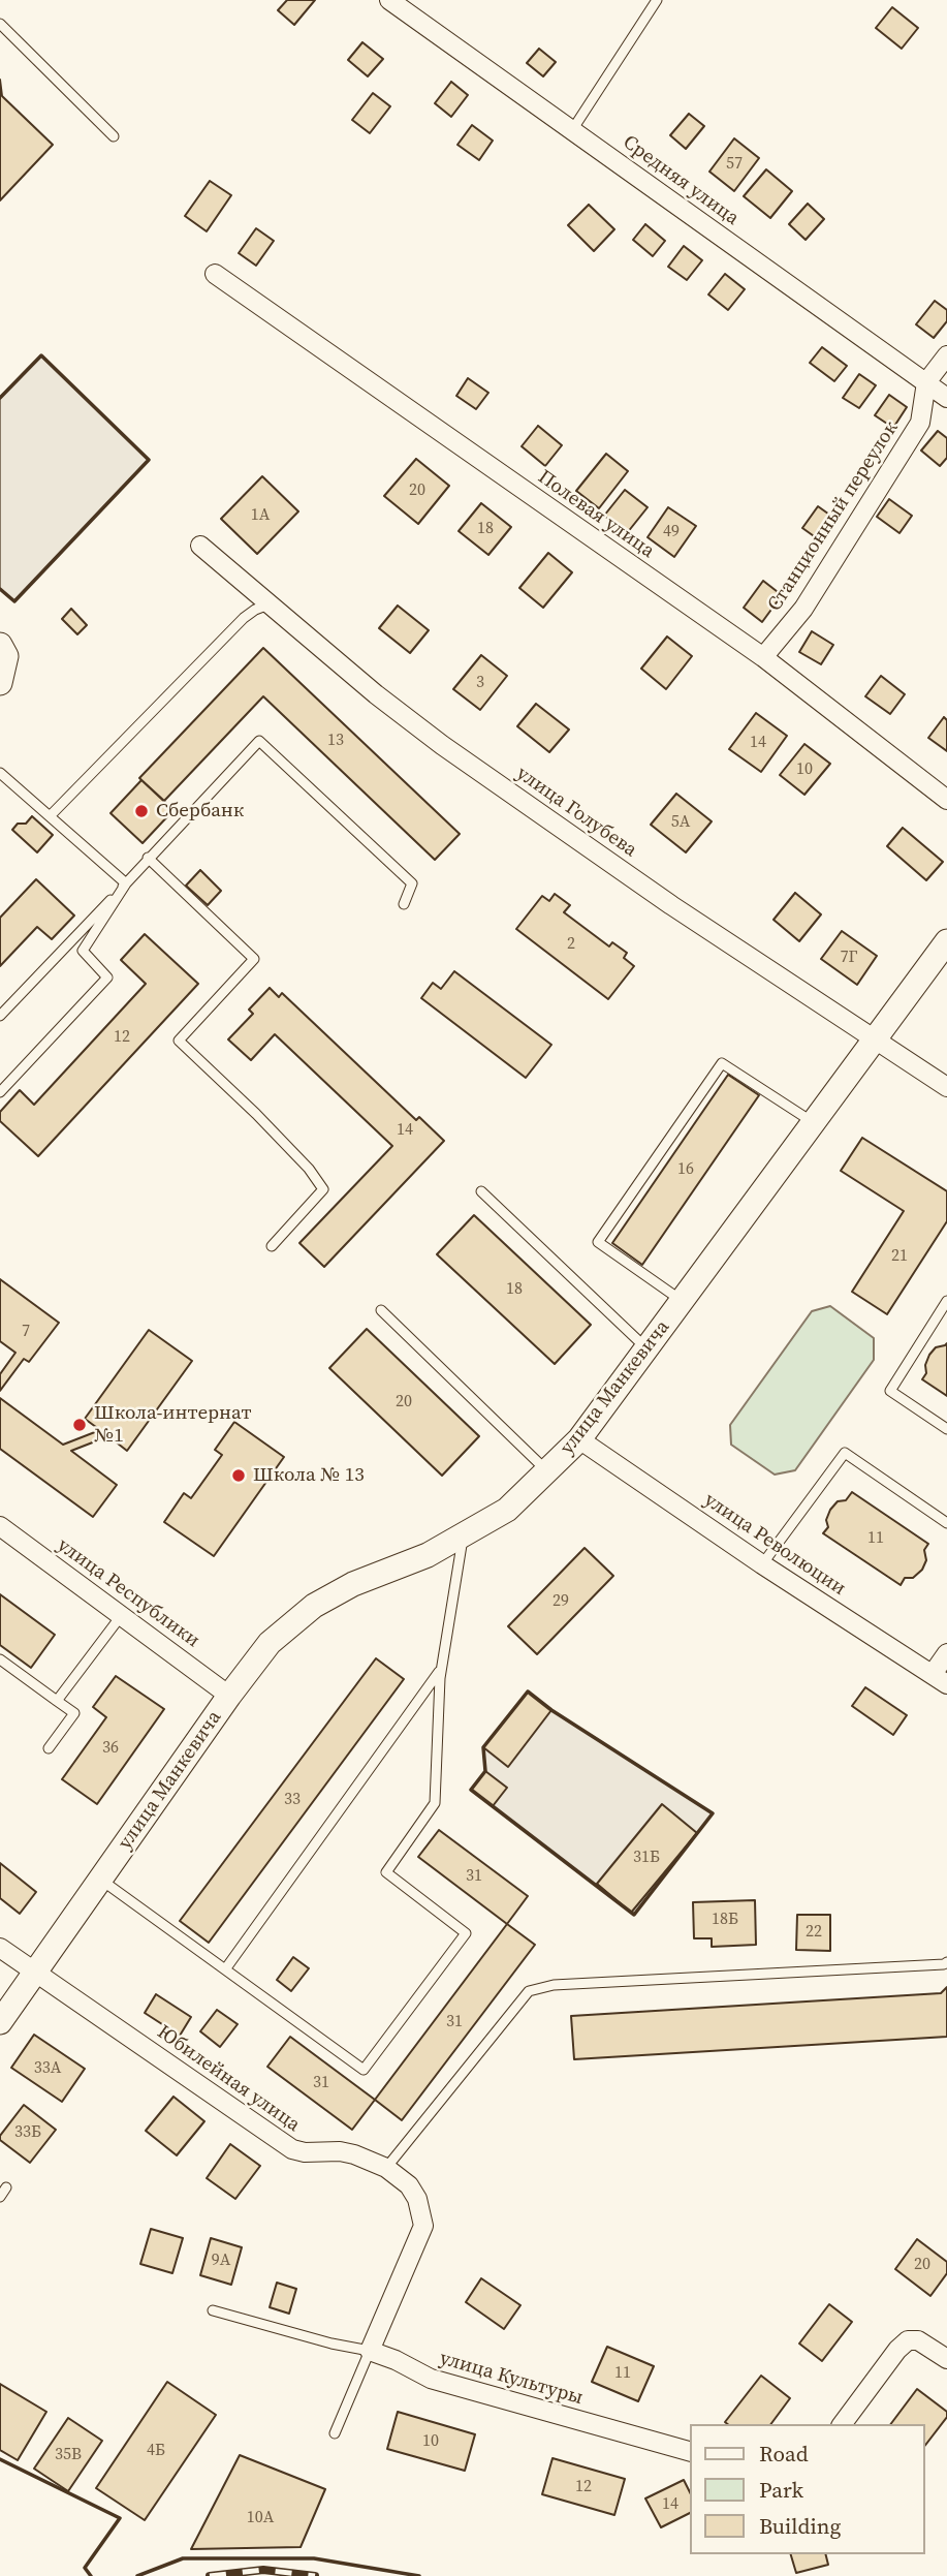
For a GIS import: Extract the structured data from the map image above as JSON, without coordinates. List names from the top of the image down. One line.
{"streets":{"street":["Средняя улица","Полевая улица","Станционный переулок","улица Голубева","улица Манкевича","улица Революции","улица Республики","Юбилейная улица","улица Культуры"]},"crossings":[["Средняя улица","Станционный переулок"],["Полевая улица","Станционный переулок"],["улица Голубева","улица Манкевича"],["улица Манкевича","улица Революции"],["улица Манкевича","улица Республики"],["улица Манкевича","Юбилейная улица"],["Юбилейная улица","улица Культуры"]],"places":["Сбербанк","Школа-интернат №1","Школа № 13"],"house_numbers":["57","20","1А","18","49","3","13","14","10","5А","2","7Г","12","14","16","21","18","7","20","11","29","36","33","31Б","31","18Б","22","31","33А","31","33Б","9А","20","11","10","4Б","35В","12","14","10А"],"legend":["Road","Park","Building"]}
